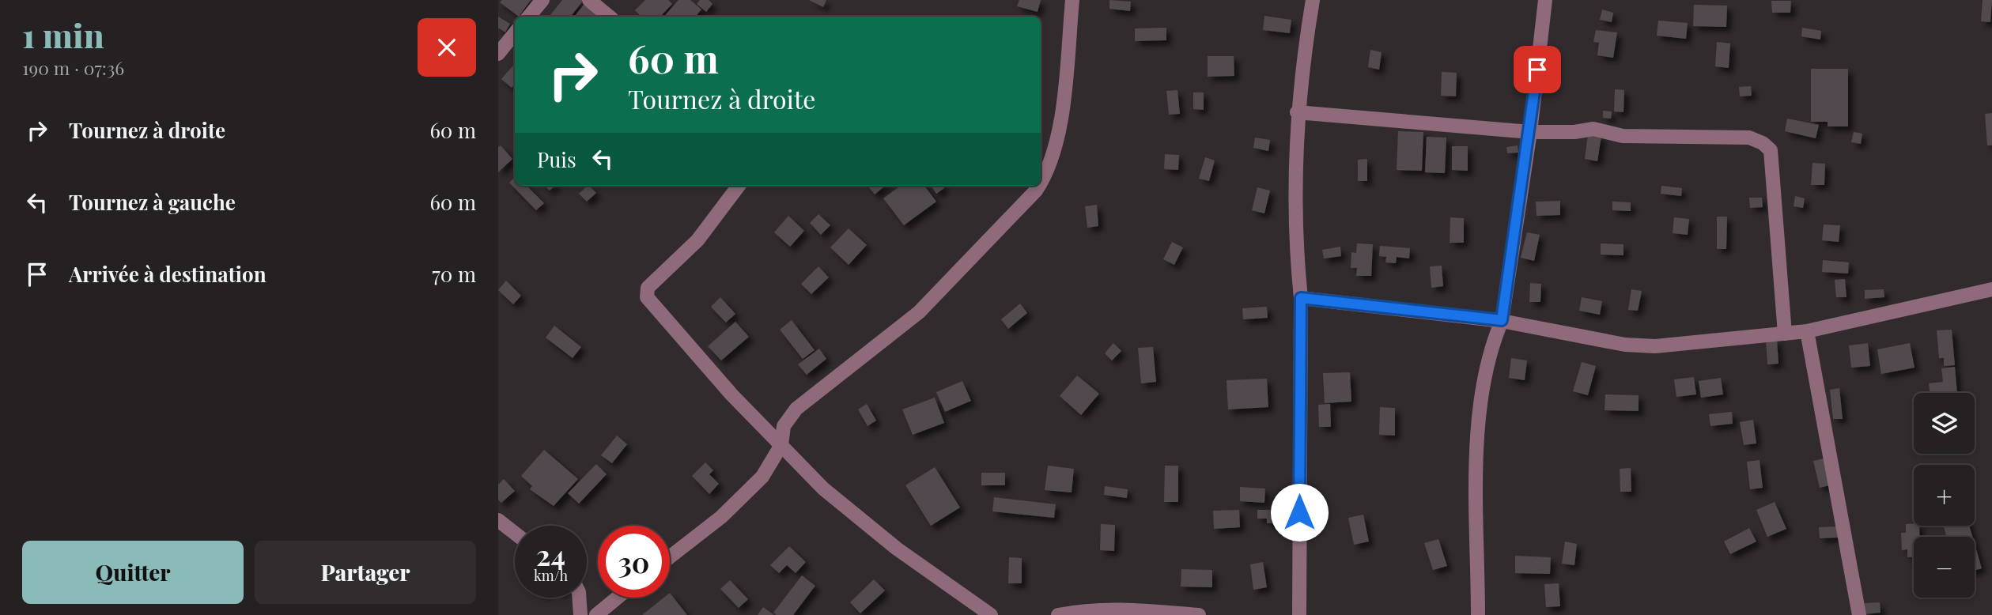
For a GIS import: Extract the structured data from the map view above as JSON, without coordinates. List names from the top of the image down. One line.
{"page":{"heading":["1 min","190 m · 07:36"],"turn":["60 m","Tournez à droite"],"list":[{"name":"Tournez à droite","value":"60 m"},{"name":"Tournez à gauche","value":"60 m"},{"name":"Arrivée à destination","value":"70 m"}],"then":"Puis","map_buttons":["+","−"],"speed":"24 km/h","limit":"30","buttons":["Quitter","Partager"]}}
